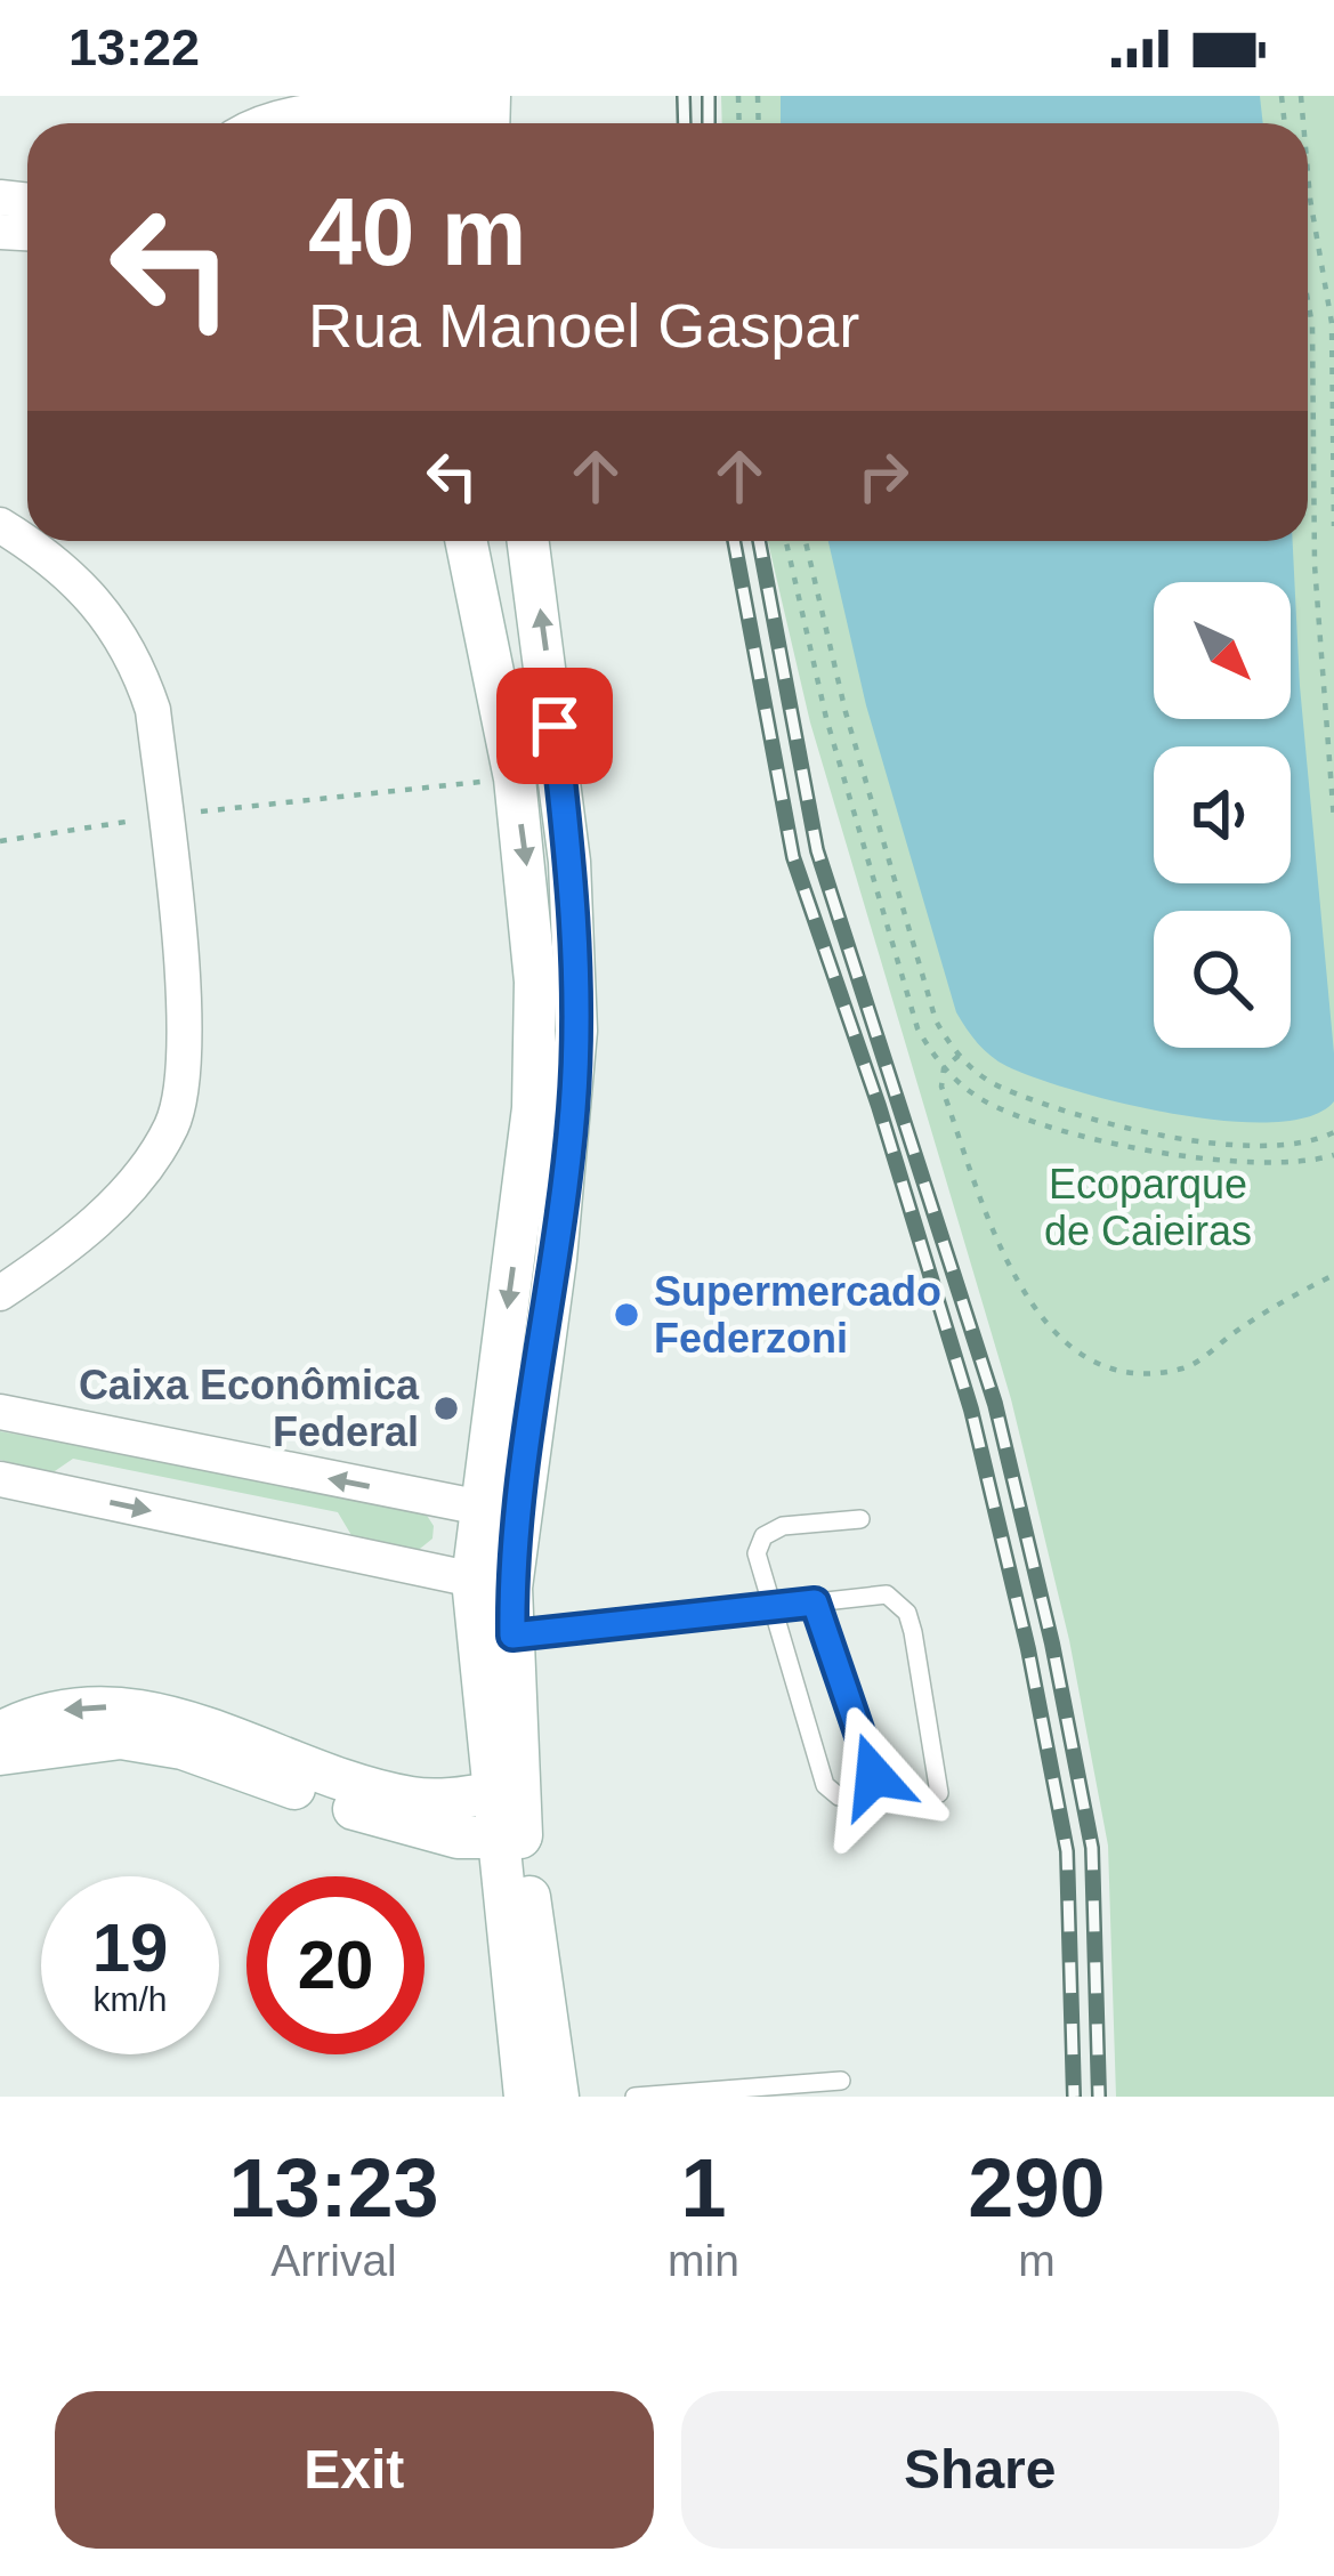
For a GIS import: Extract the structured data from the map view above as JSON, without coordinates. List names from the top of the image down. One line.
{"parks":["Ecoparque de Caieiras"],"places":["Supermercado Federzoni","Caixa Econômica Federal"],"north":"bottom right","page":{"status":"13:22","turn":["40 m","Rua Manoel Gaspar"],"speed":"19 km/h","limit":"20","eta":["13:23","Arrival","1","min","290","m"],"buttons":["Exit","Share"]}}
